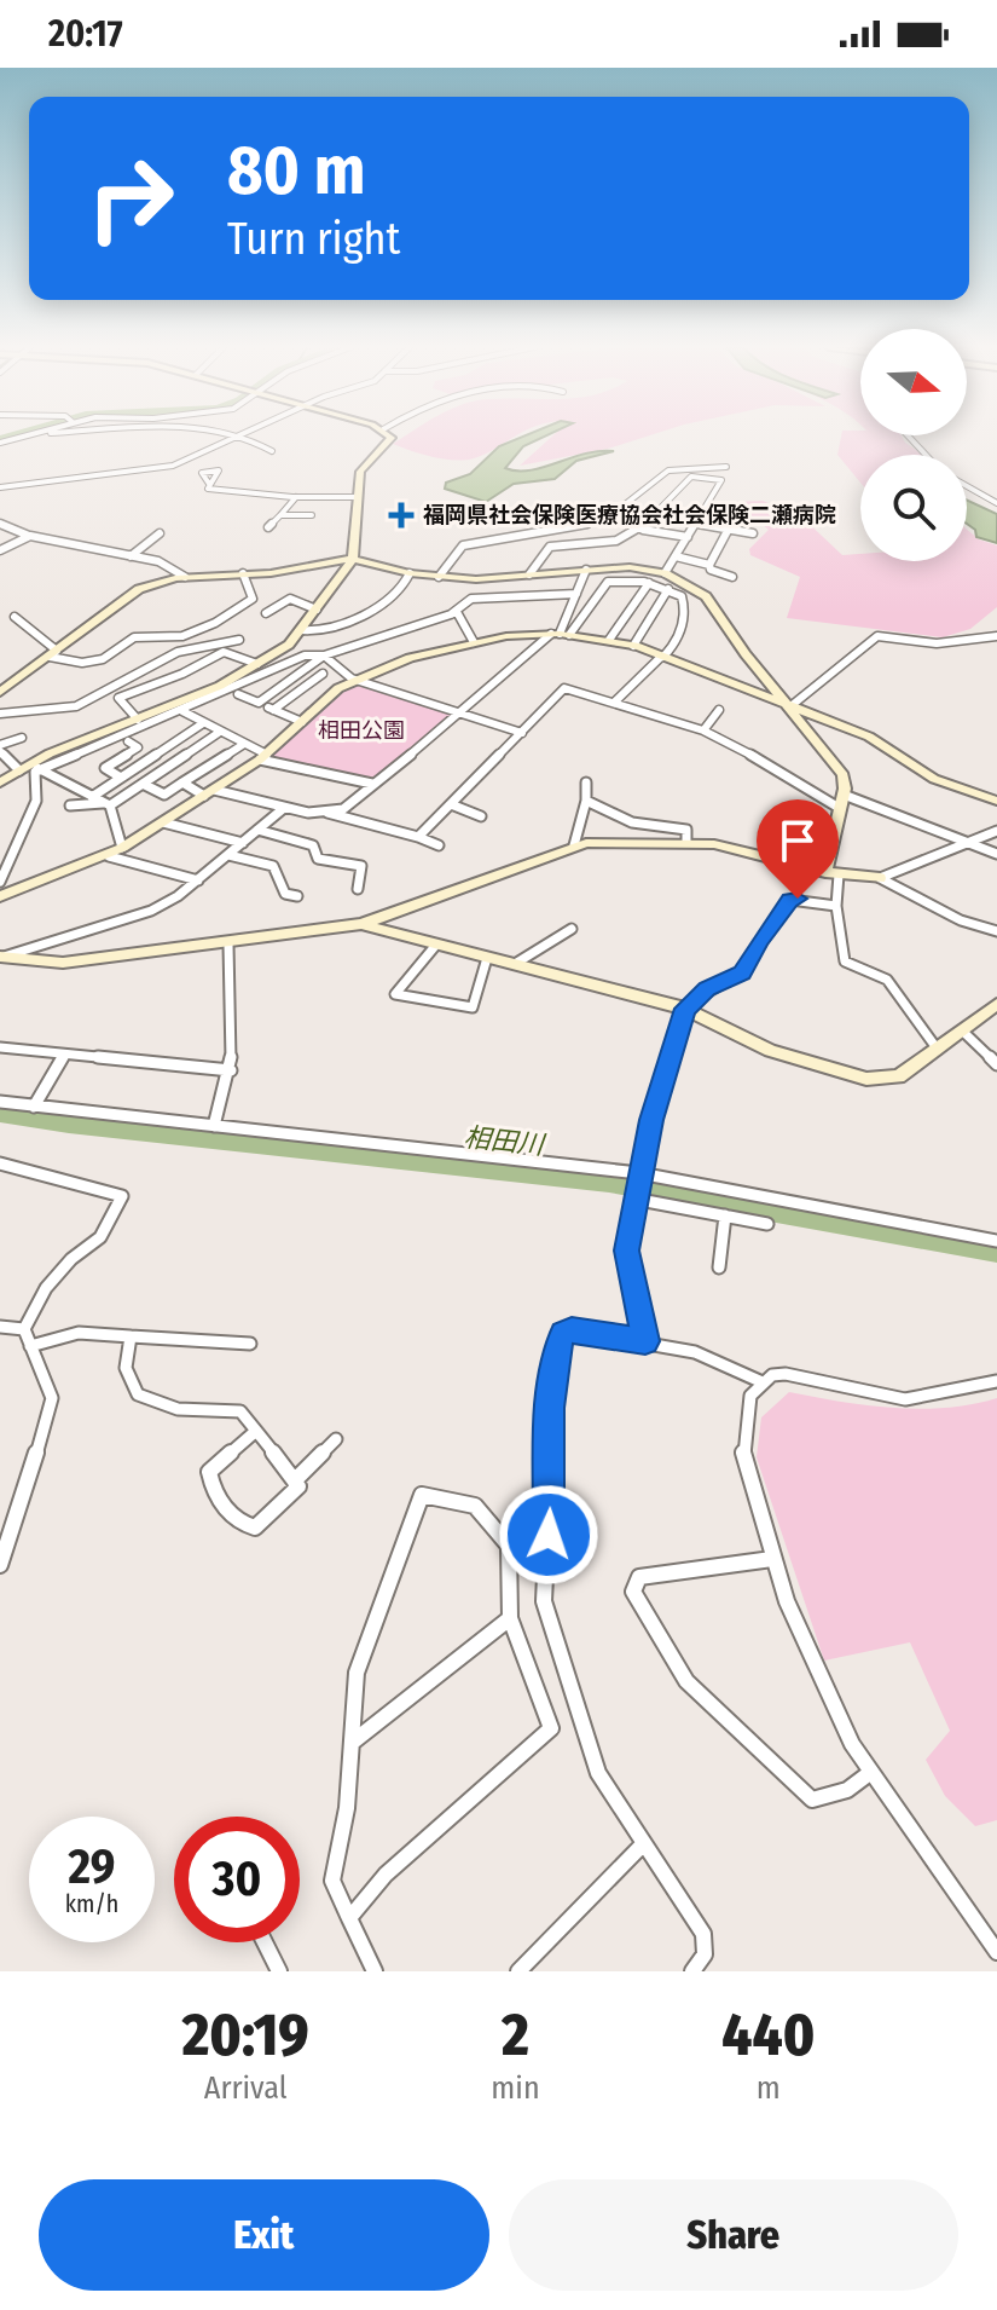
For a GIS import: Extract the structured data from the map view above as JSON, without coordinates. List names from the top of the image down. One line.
{"water":["相田川"],"parks":["相田公園"],"places":{"health":["福岡県社会保険医療協会社会保険二瀬病院"]},"north":"right","page":{"status":"20:17","turn":["80 m","Turn right"],"speed":"29 km/h","limit":"30","eta":["20:19","Arrival","2","min","440","m"],"buttons":["Exit","Share"]}}
